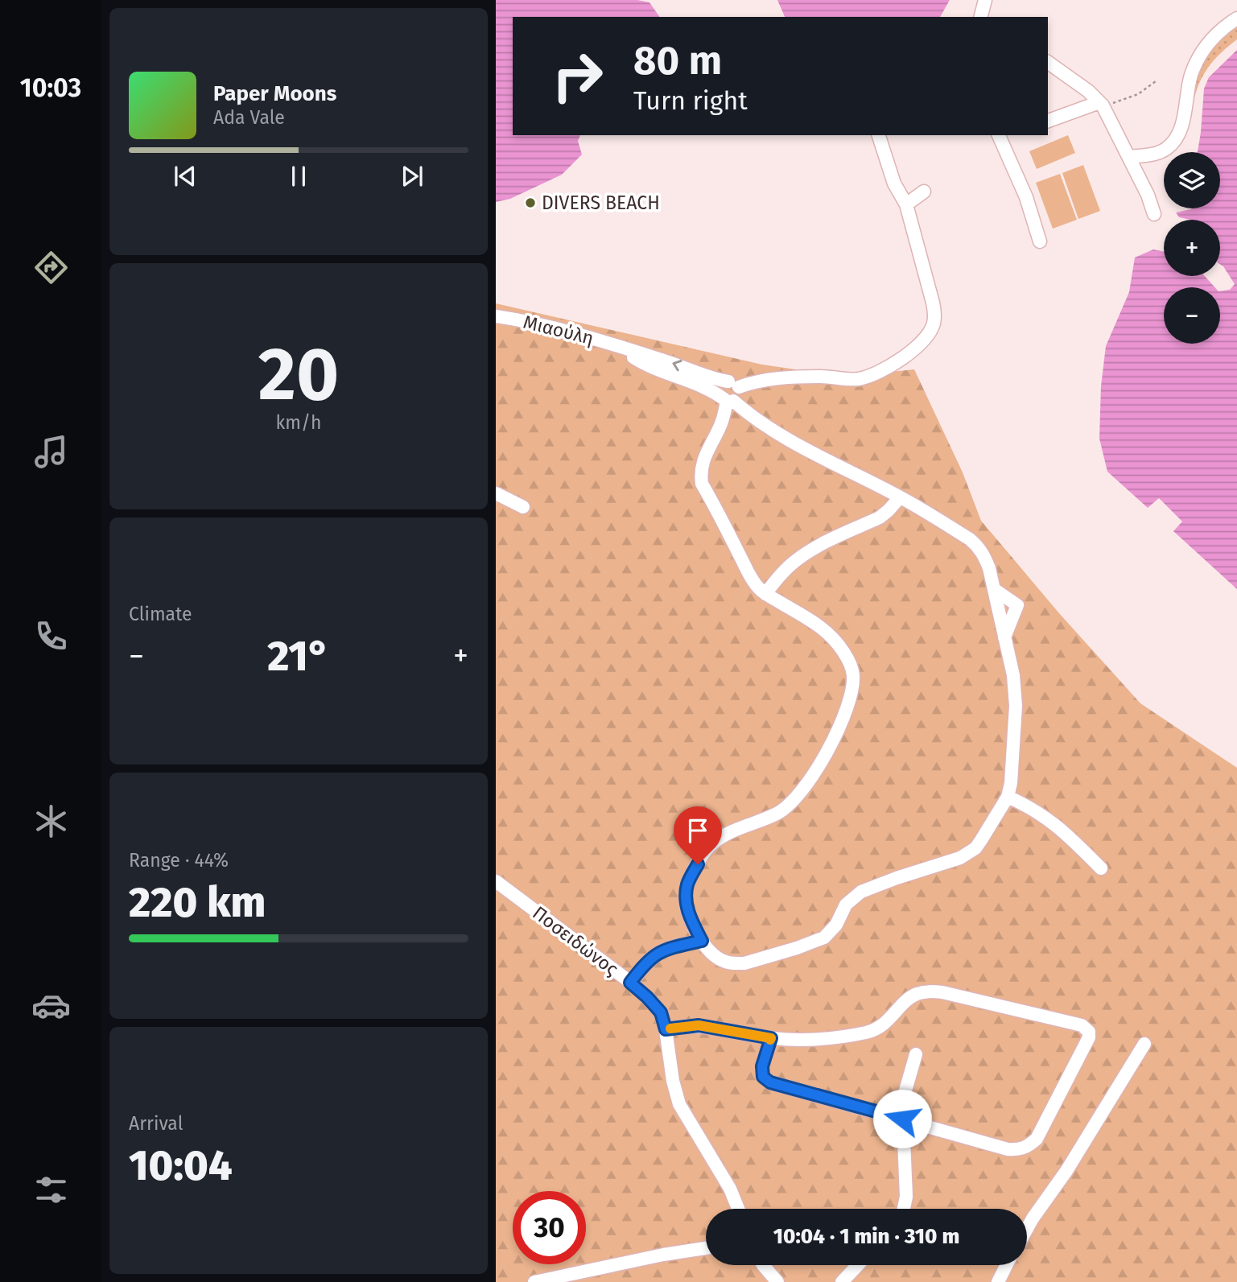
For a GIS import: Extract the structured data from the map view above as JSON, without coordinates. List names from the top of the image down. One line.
{"streets":{"street":["Μιαούλη","Ποσειδώνος"]},"places":["DIVERS BEACH"],"page":{"tabs":"10:03","turn":["80 m","Turn right"],"song":["Paper Moons","Ada Vale"],"map_buttons":["+","−"],"tile":[["20","km/h"],"Climate",["Range · 44%","220 km"],["Arrival","10:04"]],"heat":["−","21°","+"],"limit":"30","trip":"10:04 · 1 min · 310 m"}}
